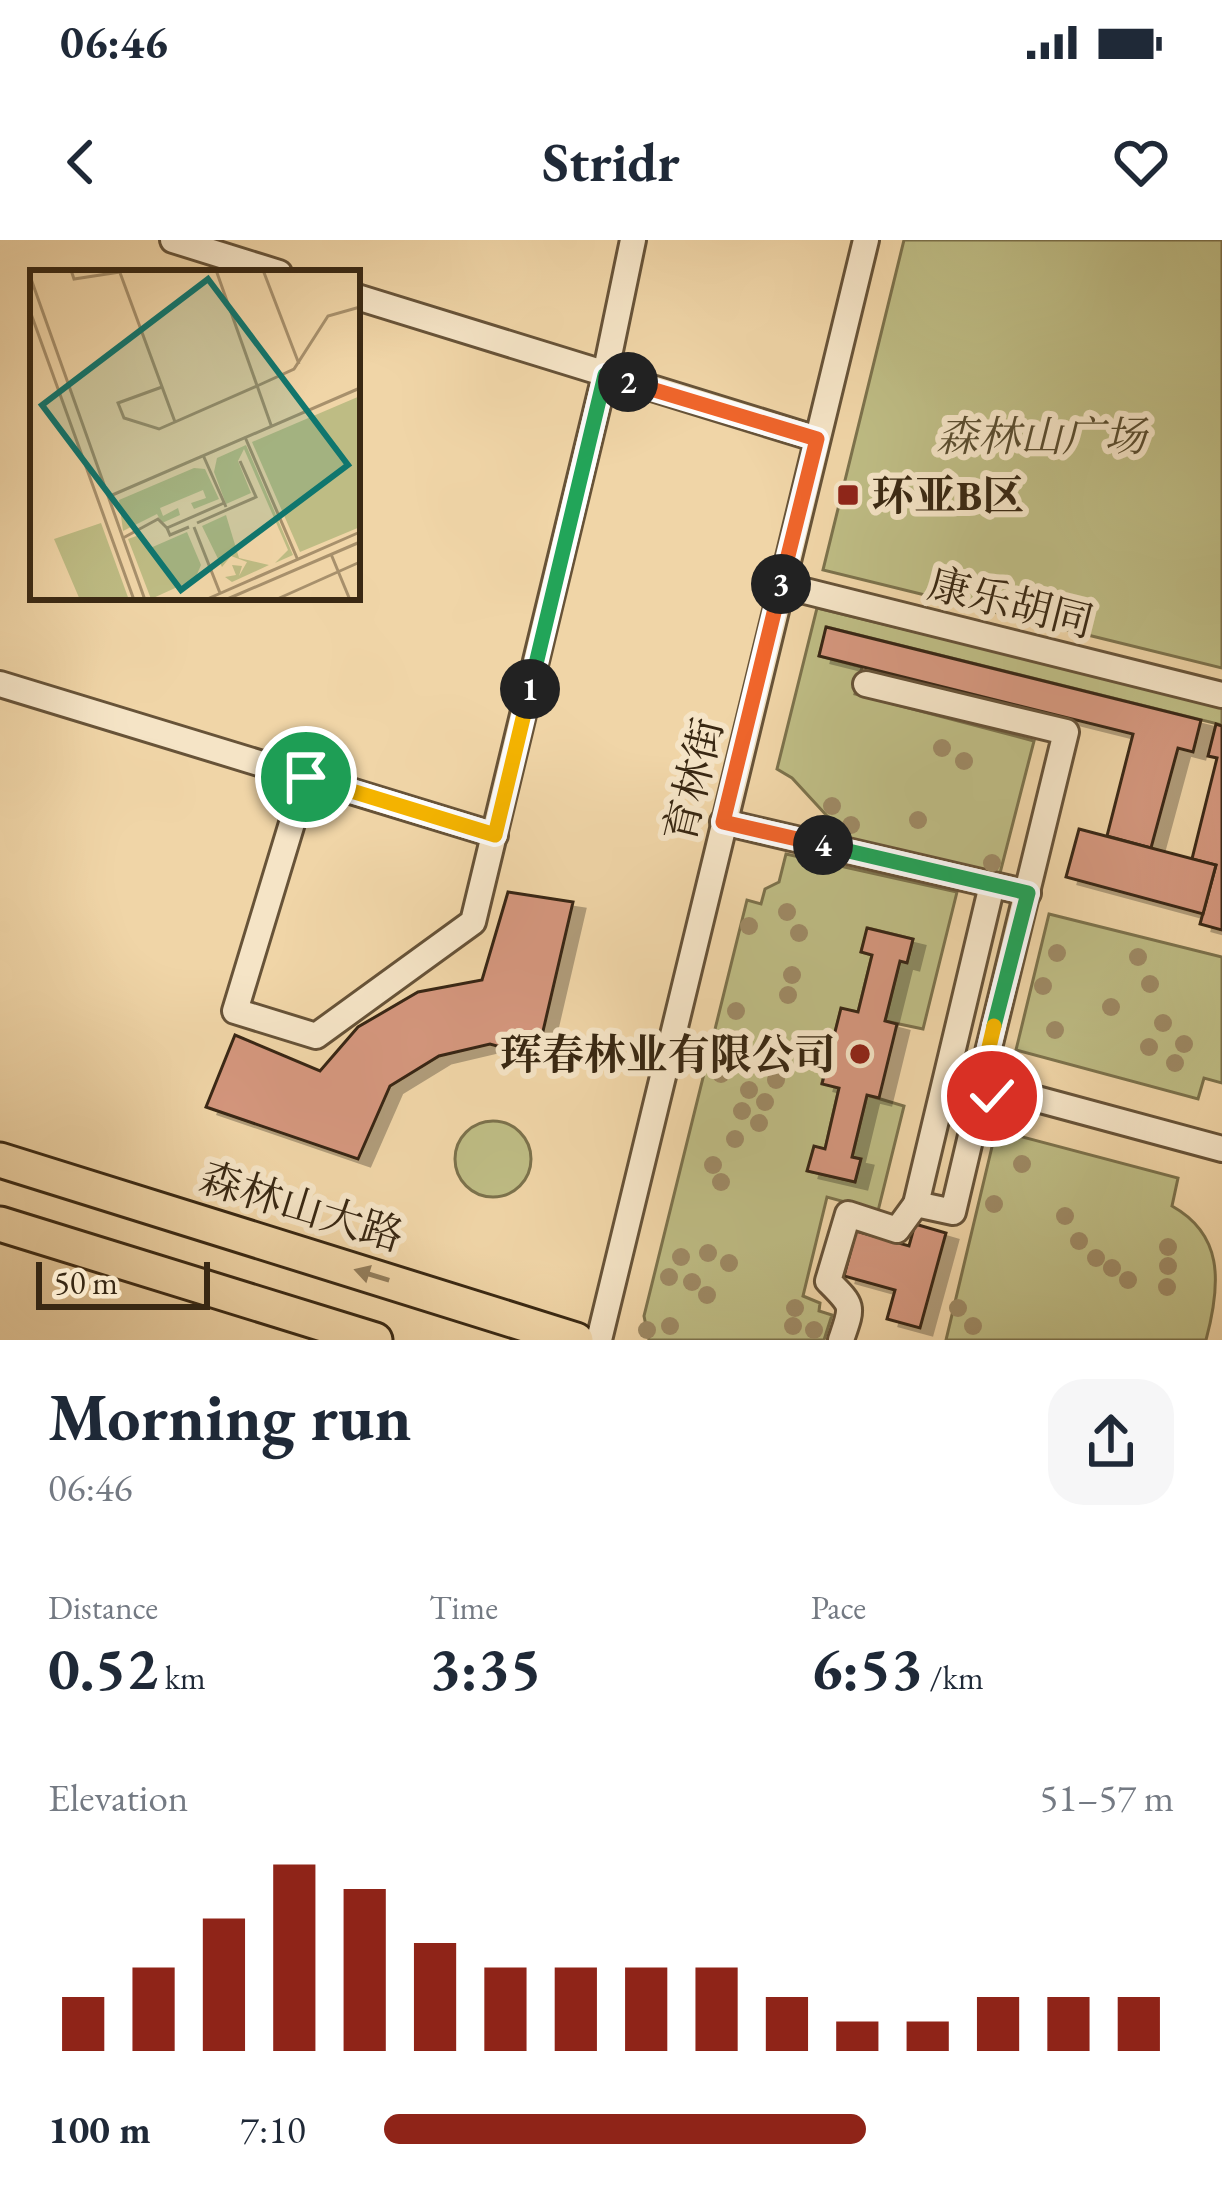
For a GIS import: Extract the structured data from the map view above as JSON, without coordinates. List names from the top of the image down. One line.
{"streets":{"main road":["森林山大路"],"street":["康乐胡同","育林街"]},"crossings":[["康乐胡同","育林街"]],"parks":["森林山广场"],"places":{"transit":["环亚B区"],"other":["珲春林业有限公司"]},"scale_bar":"50 m","page":{"status":"06:46","header":"Stridr","pins":["2","3","1","4"],"scale":"50 m","heading":["Morning run","06:46"],"stats":[["Distance","0.52 km"],["Time","3:35"],["Pace","6:53 /km"]],"chart":["Elevation","51–57 m"],"list":[{"name":"100 m","note":"7:10"}]}}
